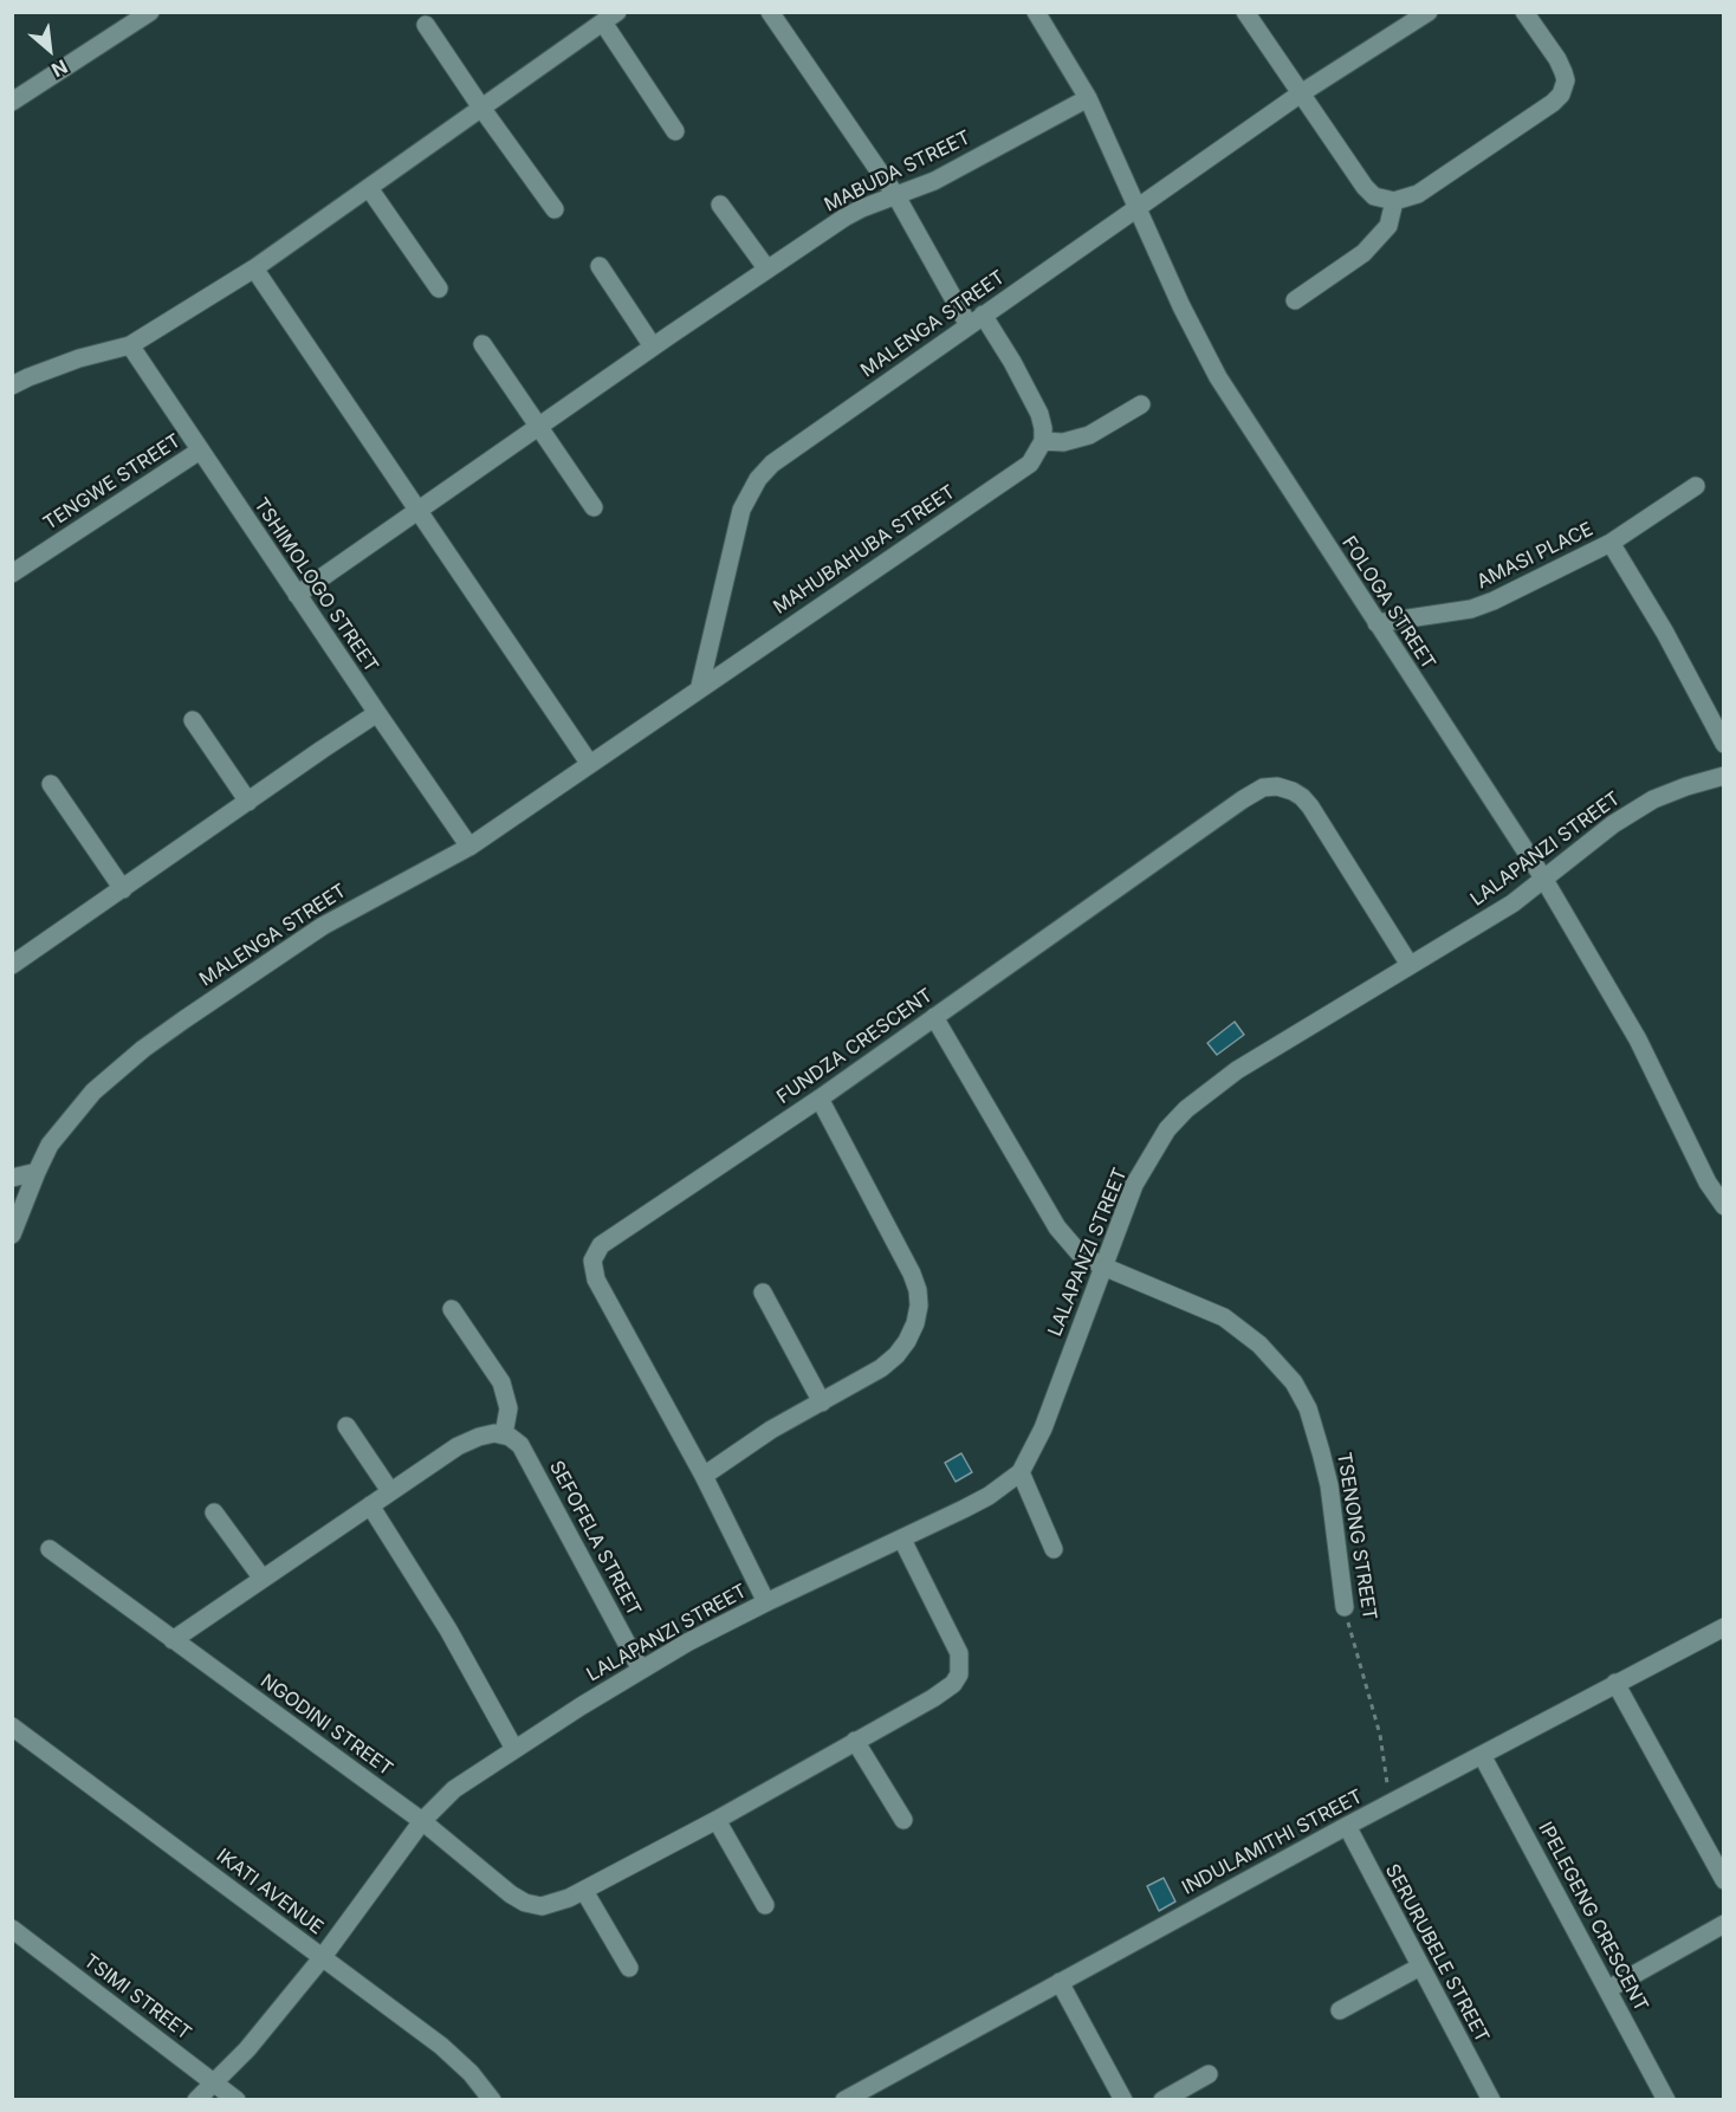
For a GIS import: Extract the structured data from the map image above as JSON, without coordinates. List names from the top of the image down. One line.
{"streets":{"street":["MABUDA STREET","MALENGA STREET","TENGWE STREET","MAHUBAHUBA STREET","AMASI PLACE","TSHIMOLOGO STREET","FOLOGA STREET","LALAPANZI STREET","FUNDZA CRESCENT","TSENONG STREET","SEFOFELA STREET","NGODINI STREET","INDULAMITHI STREET","IKATI AVENUE","IPELEGENG CRESCENT","SERURUBELE STREET","TSIMI STREET"]},"crossings":[["MABUDA STREET","TSHIMOLOGO STREET"],["MABUDA STREET","FOLOGA STREET"],["MALENGA STREET","MAHUBAHUBA STREET"],["MALENGA STREET","TSHIMOLOGO STREET"],["MALENGA STREET","FOLOGA STREET"],["TENGWE STREET","TSHIMOLOGO STREET"],["AMASI PLACE","FOLOGA STREET"],["FOLOGA STREET","LALAPANZI STREET"],["LALAPANZI STREET","FUNDZA CRESCENT"],["LALAPANZI STREET","TSENONG STREET"],["LALAPANZI STREET","SEFOFELA STREET"],["LALAPANZI STREET","NGODINI STREET"],["LALAPANZI STREET","IKATI AVENUE"],["LALAPANZI STREET","TSIMI STREET"],["FUNDZA CRESCENT","TSENONG STREET"],["TSENONG STREET","INDULAMITHI STREET"],["INDULAMITHI STREET","IPELEGENG CRESCENT"],["INDULAMITHI STREET","SERURUBELE STREET"]],"north":"bottom right"}
